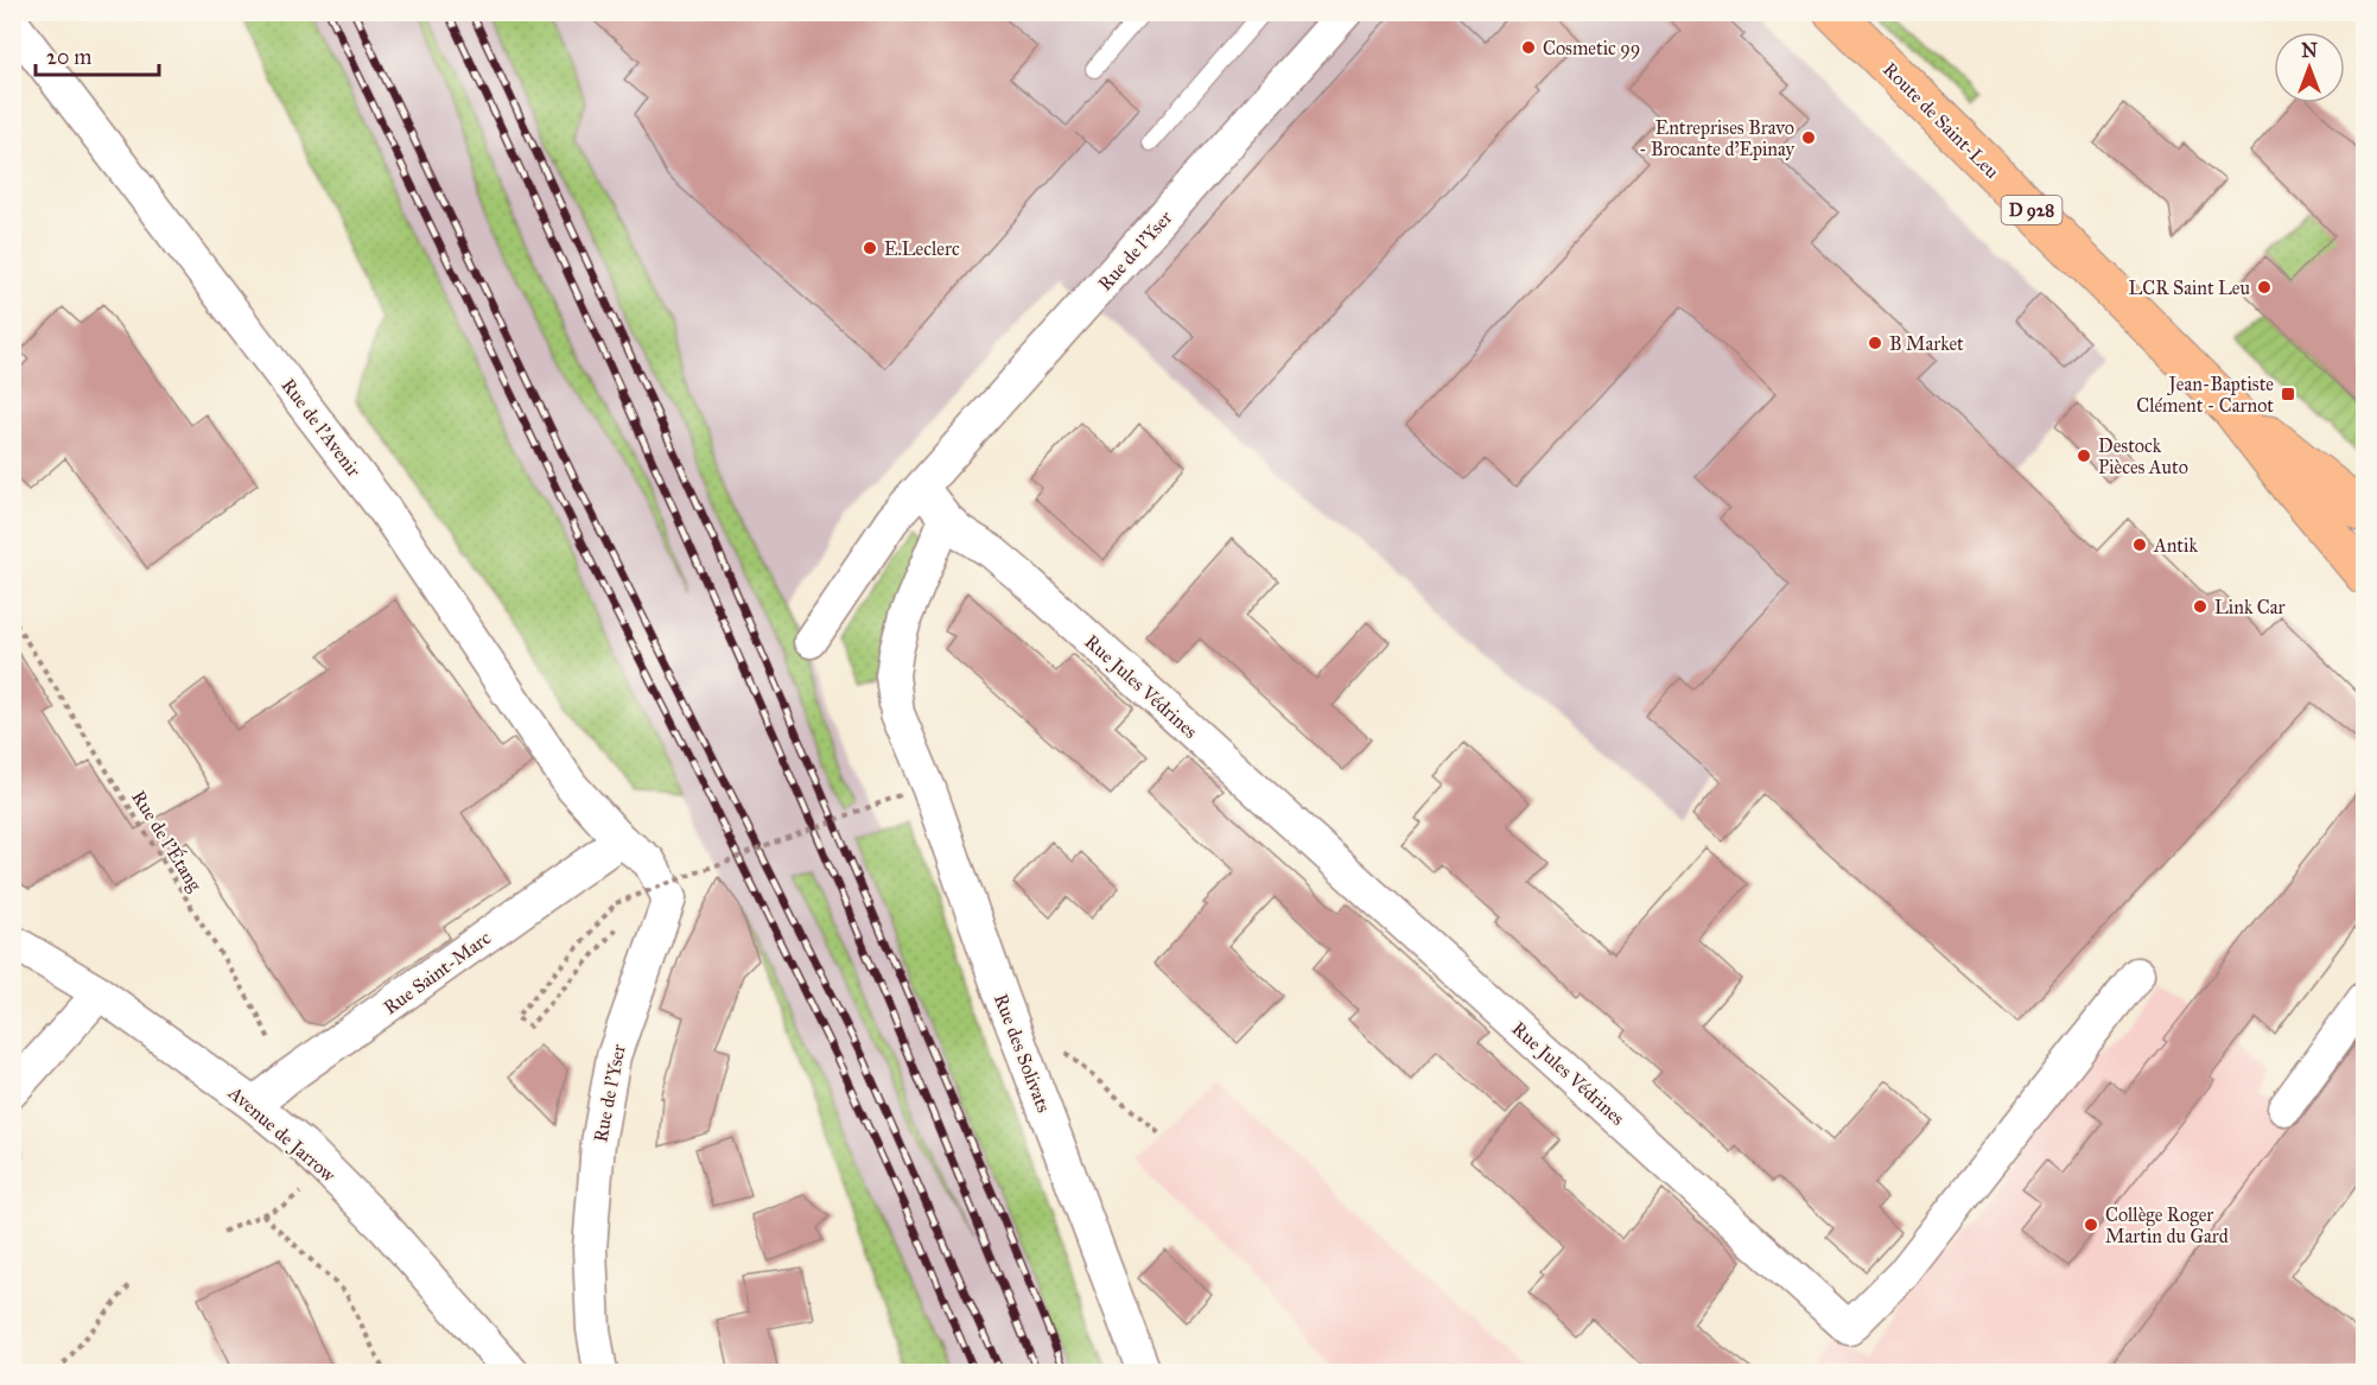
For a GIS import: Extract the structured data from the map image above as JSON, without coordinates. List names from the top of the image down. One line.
{"streets":{"main road":["Route de Saint-Leu","D 928"],"street":["Rue de l'Yser","Rue de l'Avenir","Rue Jules Védrines","Rue Saint-Marc","Rue des Solivats","Avenue de Jarrow"],"path":["Rue de l'Étang"]},"crossings":[["Rue de l'Yser","Rue de l'Avenir"],["Rue de l'Yser","Rue Saint-Marc"],["Rue de l'Avenir","Rue Saint-Marc"],["Rue Jules Védrines","Rue des Solivats"],["Rue de l'Étang","Rue Saint-Marc"],["Rue Saint-Marc","Avenue de Jarrow"]],"places":{"other":["Cosmetic 99","Entreprises Bravo - Brocante d'Epinay","E.Leclerc","LCR Saint Leu","B Market","Destock Pièces Auto","Antik","Link Car","Collège Roger Martin du Gard"],"transit":["Jean-Baptiste Clément - Carnot"]},"scale_bar":"20 m","north":"top"}
